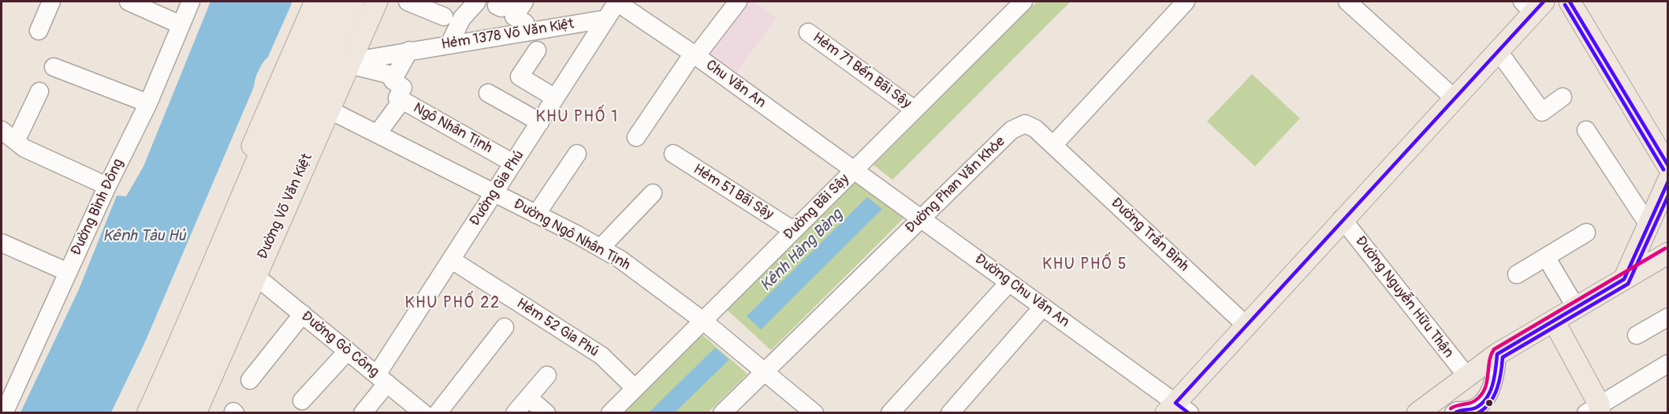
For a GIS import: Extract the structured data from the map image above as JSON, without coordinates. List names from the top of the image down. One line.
{"streets":{"highway":["Đường Võ Văn Kiệt"],"street":["Hẻm 1378 Võ Văn Kiệt","Hẻm 71 Bến Bãi Sậy","Chu Văn An","Ngô Nhân Tịnh","Đường Phan Văn Khỏe","Đường Gia Phú","Hẻm 51 Bãi Sậy","Đường Bình Đông","Đường Bãi Sậy","Đường Ngô Nhân Tịnh","Đường Trần Bình","Đường Chu Văn An","Đường Nguyễn Hữu Thận","Hẻm 52 Gia Phú","Đường Gò Công"]},"crossings":[["Hẻm 1378 Võ Văn Kiệt","Đường Gia Phú"],["Hẻm 1378 Võ Văn Kiệt","Đường Võ Văn Kiệt"],["Hẻm 71 Bến Bãi Sậy","Đường Bãi Sậy"],["Chu Văn An","Đường Gia Phú"],["Chu Văn An","Đường Bãi Sậy"],["Chu Văn An","Đường Chu Văn An"],["Ngô Nhân Tịnh","Đường Gia Phú"],["Ngô Nhân Tịnh","Đường Ngô Nhân Tịnh"],["Đường Phan Văn Khỏe","Đường Ngô Nhân Tịnh"],["Đường Phan Văn Khỏe","Đường Trần Bình"],["Đường Phan Văn Khỏe","Đường Chu Văn An"],["Đường Gia Phú","Đường Ngô Nhân Tịnh"],["Đường Gia Phú","Hẻm 52 Gia Phú"],["Đường Gia Phú","Đường Gò Công"],["Hẻm 51 Bãi Sậy","Đường Bãi Sậy"],["Đường Võ Văn Kiệt","Đường Ngô Nhân Tịnh"],["Đường Võ Văn Kiệt","Đường Gò Công"],["Đường Bãi Sậy","Đường Ngô Nhân Tịnh"],["Đường Bãi Sậy","Đường Chu Văn An"],["Đường Bãi Sậy","Hẻm 52 Gia Phú"]],"districts":["KHU PHỐ 1","KHU PHỐ 5","KHU PHỐ 22"],"water":["Kênh Tàu Hủ","Kênh Hàng Bàng"]}
